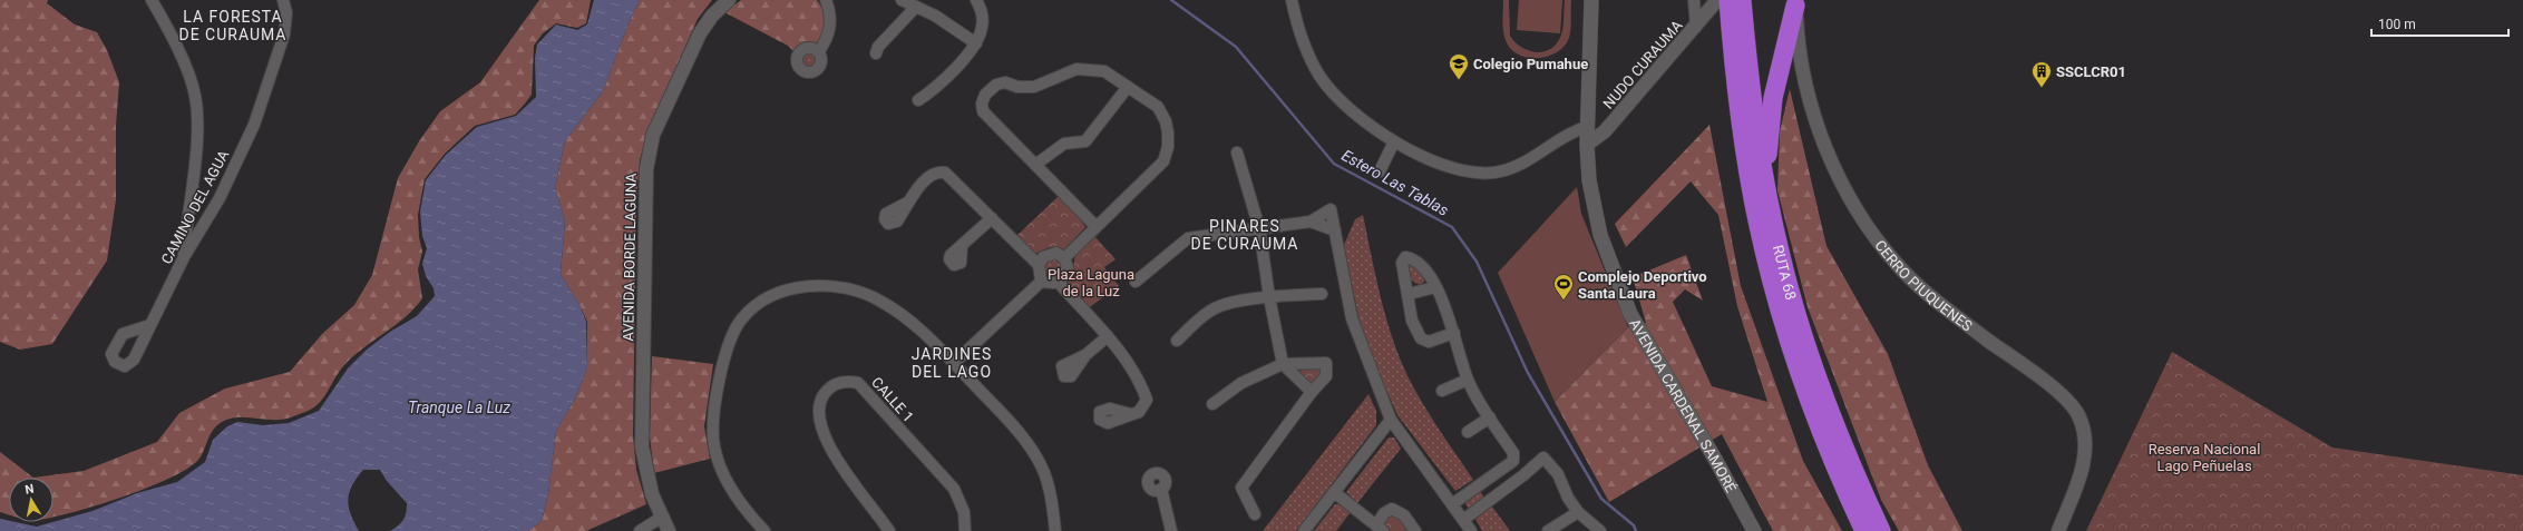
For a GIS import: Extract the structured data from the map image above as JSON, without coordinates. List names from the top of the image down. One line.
{"streets":{"highway":["RUTA 68"],"main road":["AVENIDA CARDENAL SAMORÉ"],"street":["NUDO CURAUMA","CAMINO DEL AGUA","AVENIDA BORDE LAGUNA","CERRO PIUQUENES","CALLE 1"]},"crossings":[["NUDO CURAUMA","AVENIDA CARDENAL SAMORÉ"]],"districts":["LA FORESTA DE CURAUMA","PINARES DE CURAUMA","JARDINES DEL LAGO"],"water":["Estero Las Tablas","Tranque La Luz"],"parks":["Plaza Laguna de la Luz","Reserva Nacional Lago Peñuelas"],"places":{"school or university":["Colegio Pumahue"],"building":["SSCLCR01"],"sports":["Complejo Deportivo Santa Laura"]},"scale_bar":"100 m","north":"top"}
